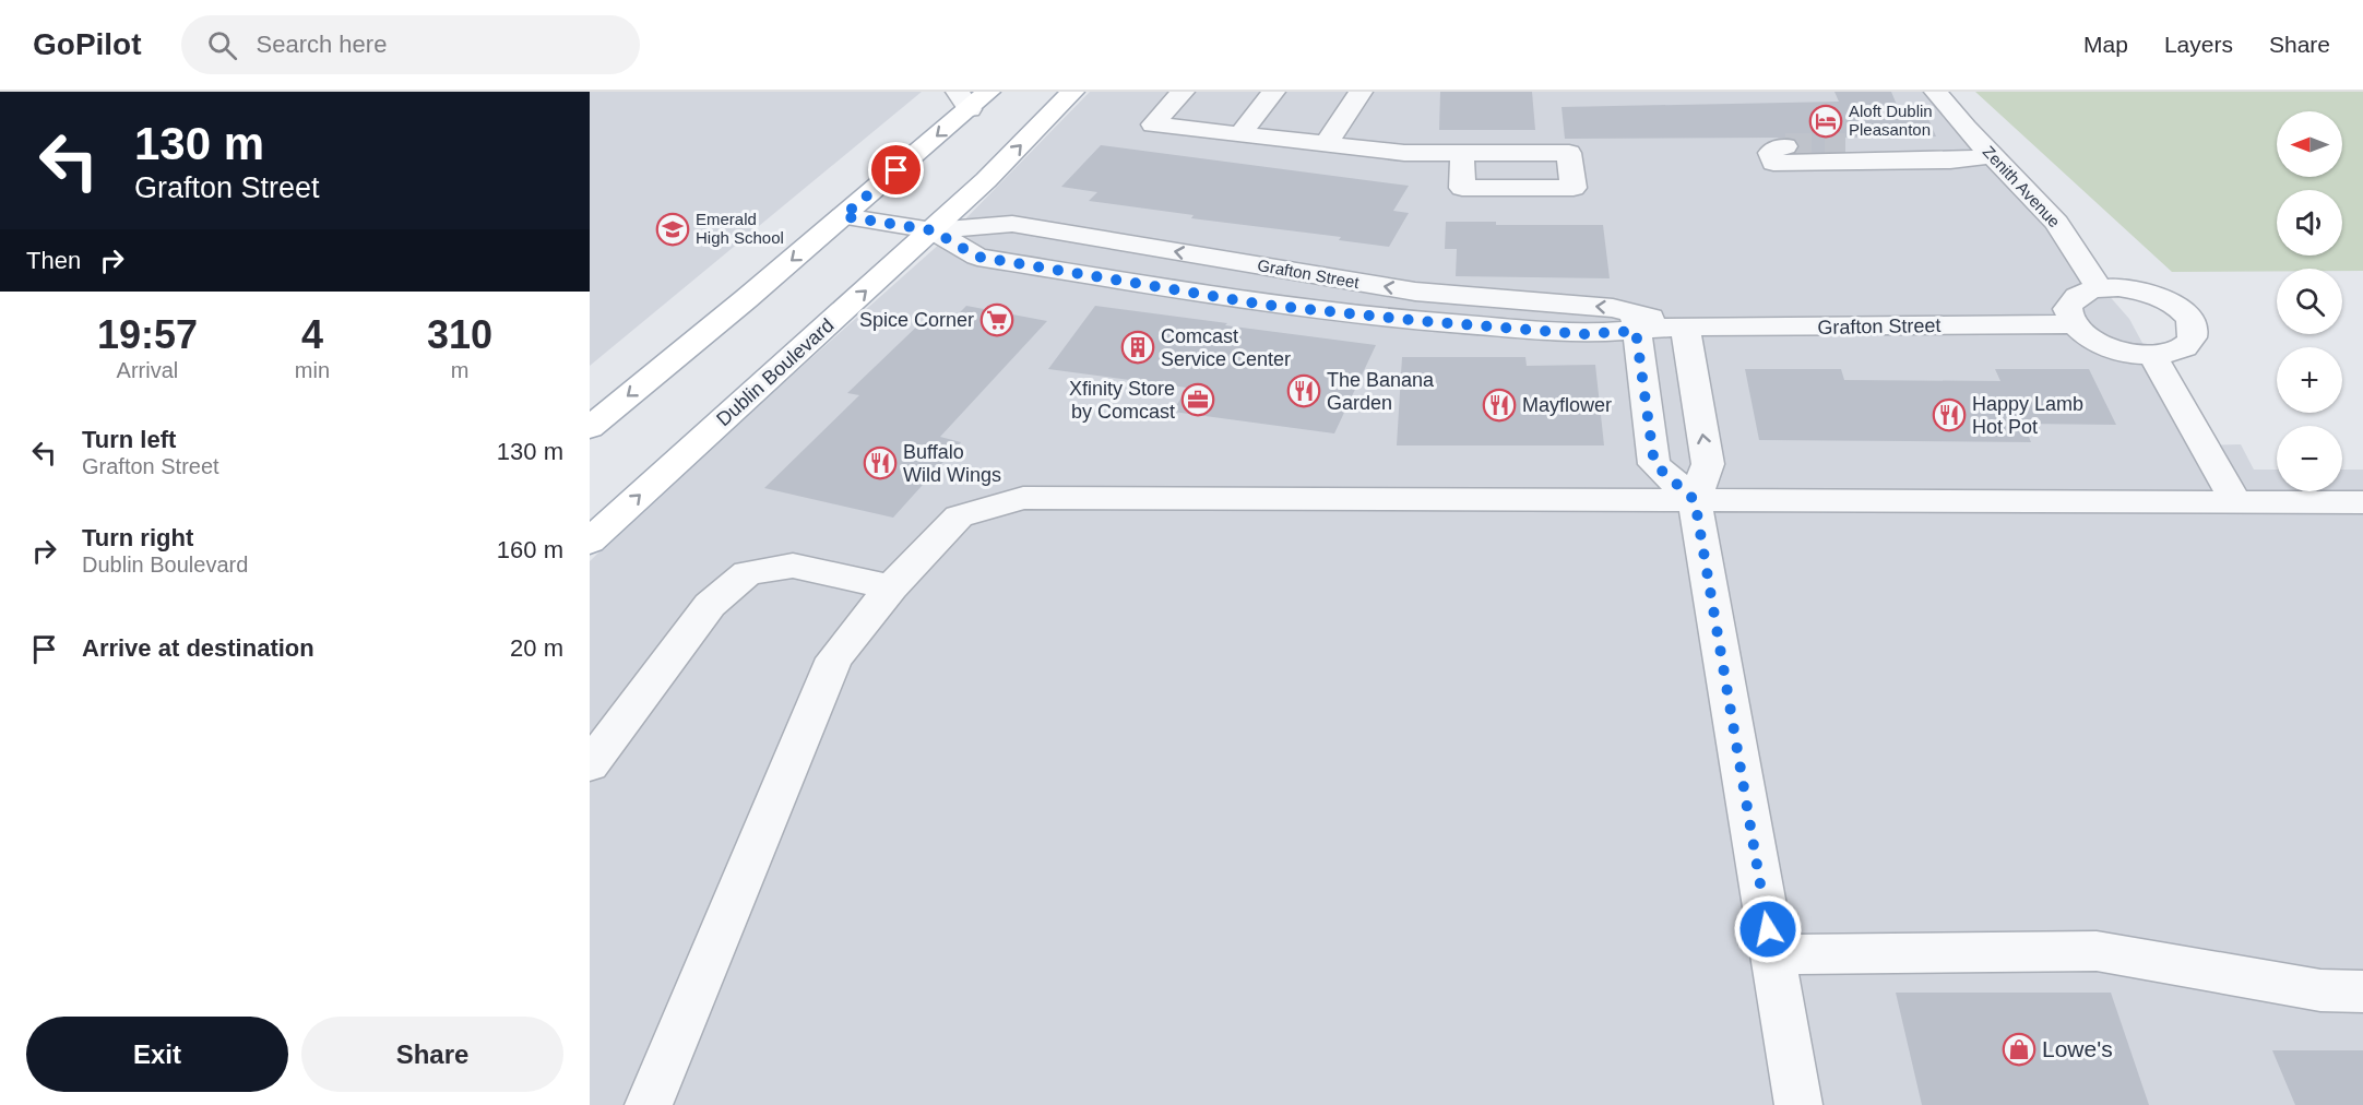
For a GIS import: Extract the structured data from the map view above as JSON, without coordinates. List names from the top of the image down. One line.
{"streets":{"main road":["Dublin Boulevard"],"street":["Zenith Avenue","Grafton Street"]},"crossings":[["Grafton Street","Dublin Boulevard"]],"places":{"hotel":["Aloft Dublin Pleasanton"],"school or university":["Emerald High School"],"supermarket":["Spice Corner"],"building":["Comcast Service Center"],"restaurant":["The Banana Garden","Mayflower","Happy Lamb Hot Pot","Buffalo Wild Wings"],"office":["Xfinity Store by Comcast"],"shop":["Lowe's"]},"north":"left","page":{"header":"GoPilot","search":"Search here","nav":["Map","Layers","Share"],"turn":["130 m","Grafton Street"],"map_buttons":["+","−"],"then":"Then","eta":["19:57","Arrival","4","min","310","m"],"list":[{"name":"Turn left","note":"Grafton Street","value":"130 m"},{"name":"Turn right","note":"Dublin Boulevard","value":"160 m"},{"name":"Arrive at destination","value":"20 m"}],"buttons":["Exit","Share"]}}
